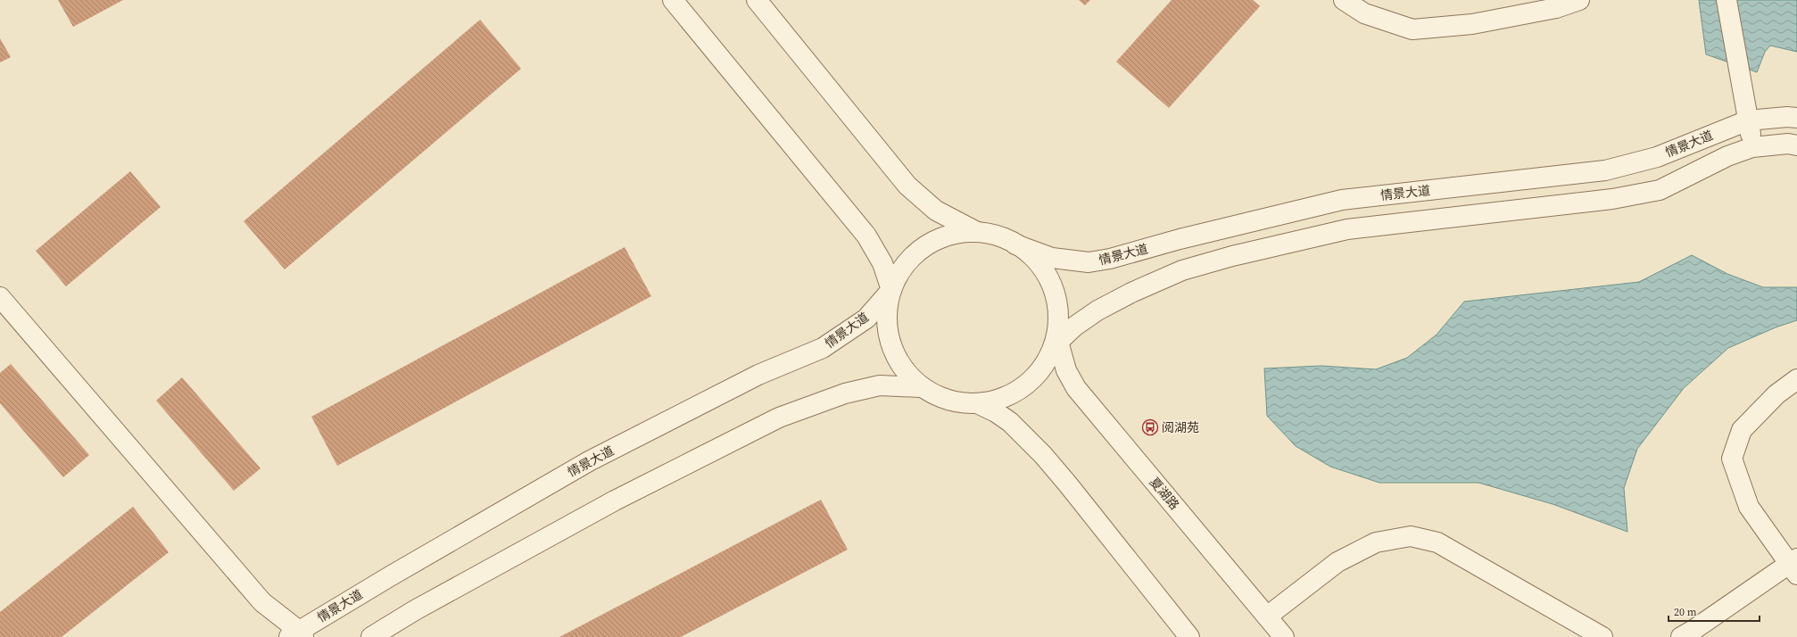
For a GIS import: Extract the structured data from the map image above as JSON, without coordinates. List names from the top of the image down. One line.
{"streets":{"street":["情景大道","夏湖路"]},"places":{"bus stop":["阅湖苑"]},"scale_bar":"20 m"}
